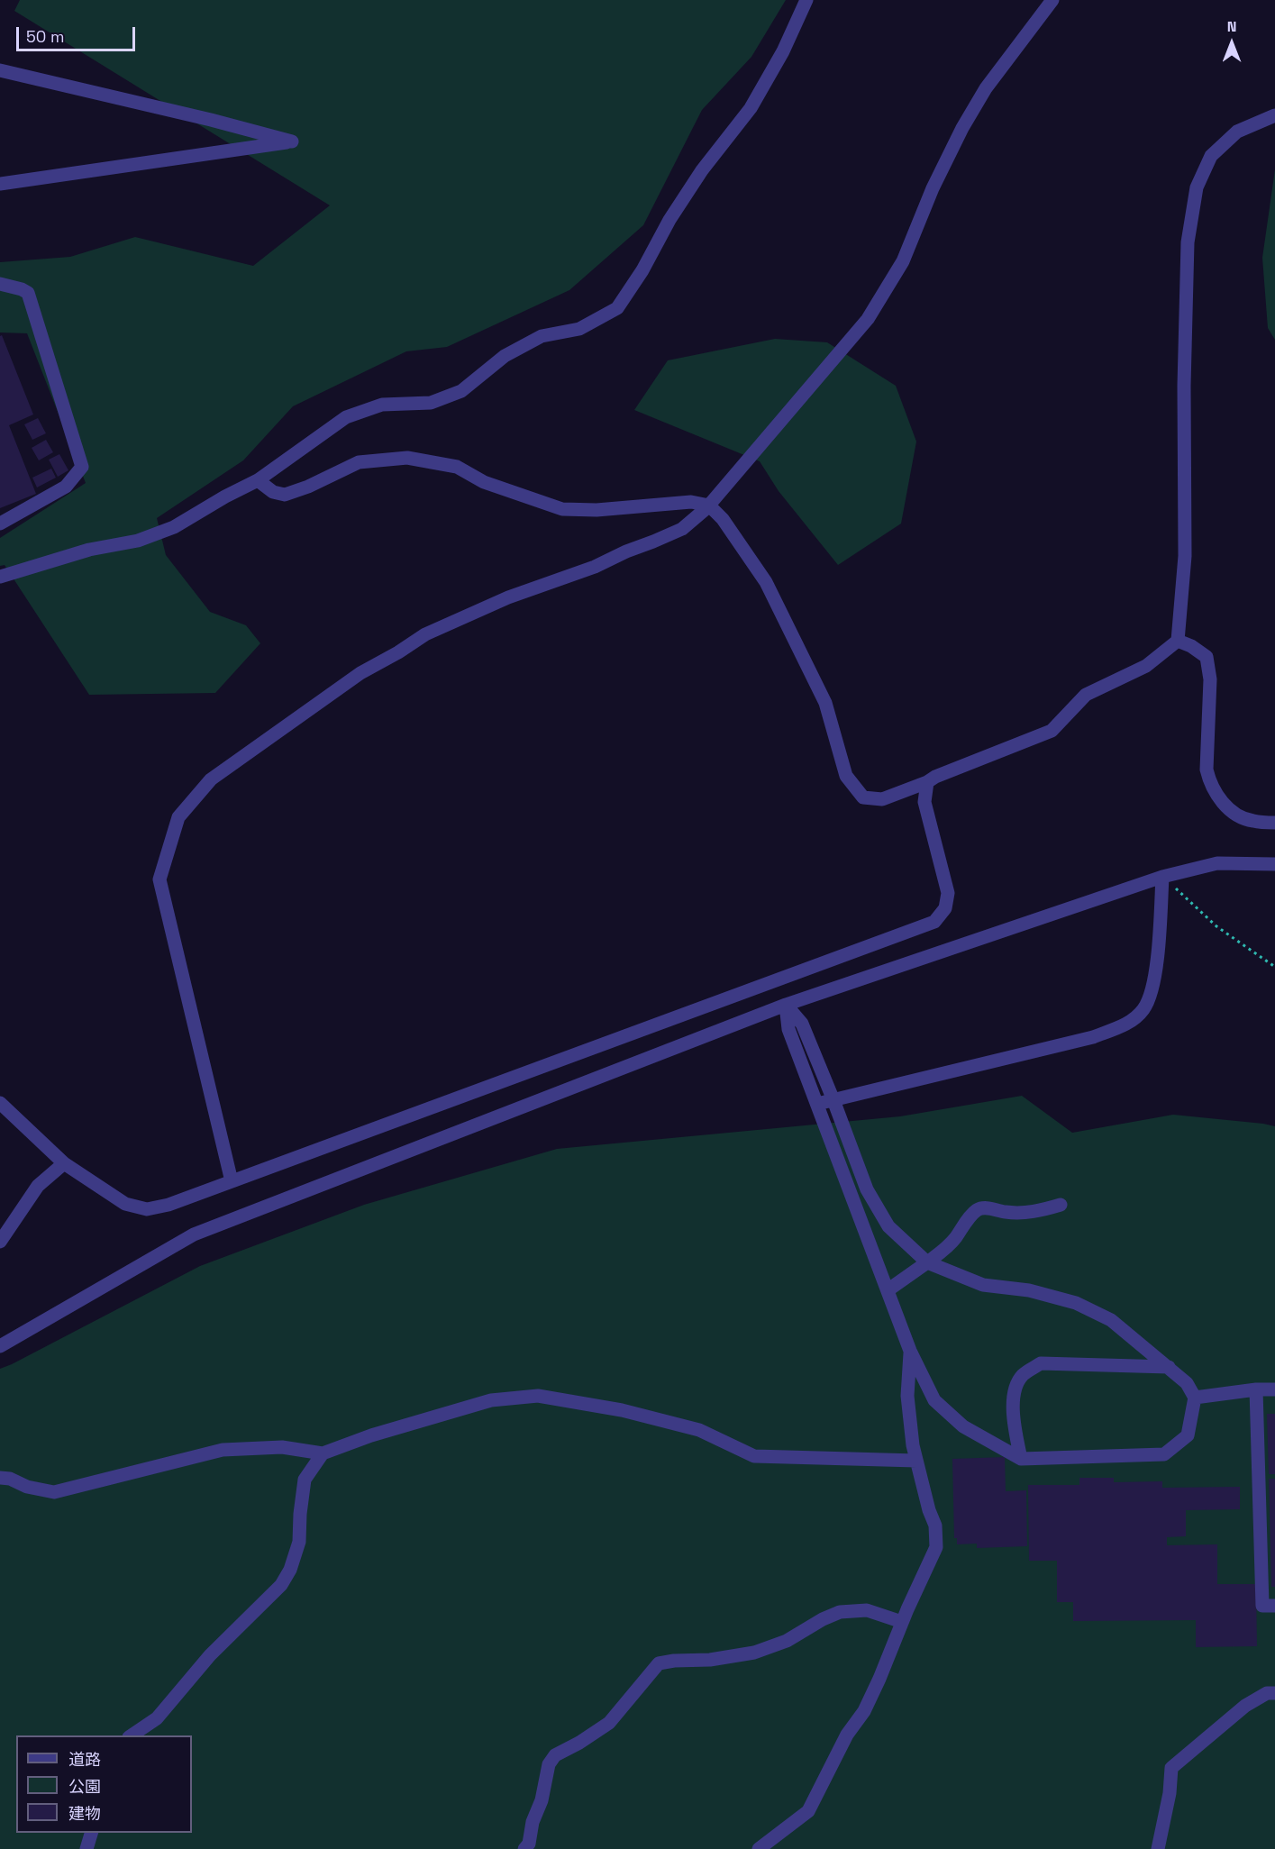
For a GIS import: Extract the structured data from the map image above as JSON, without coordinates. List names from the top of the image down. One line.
{"legend":["道路","公園","建物"],"scale_bar":"50 m","north":"top"}
